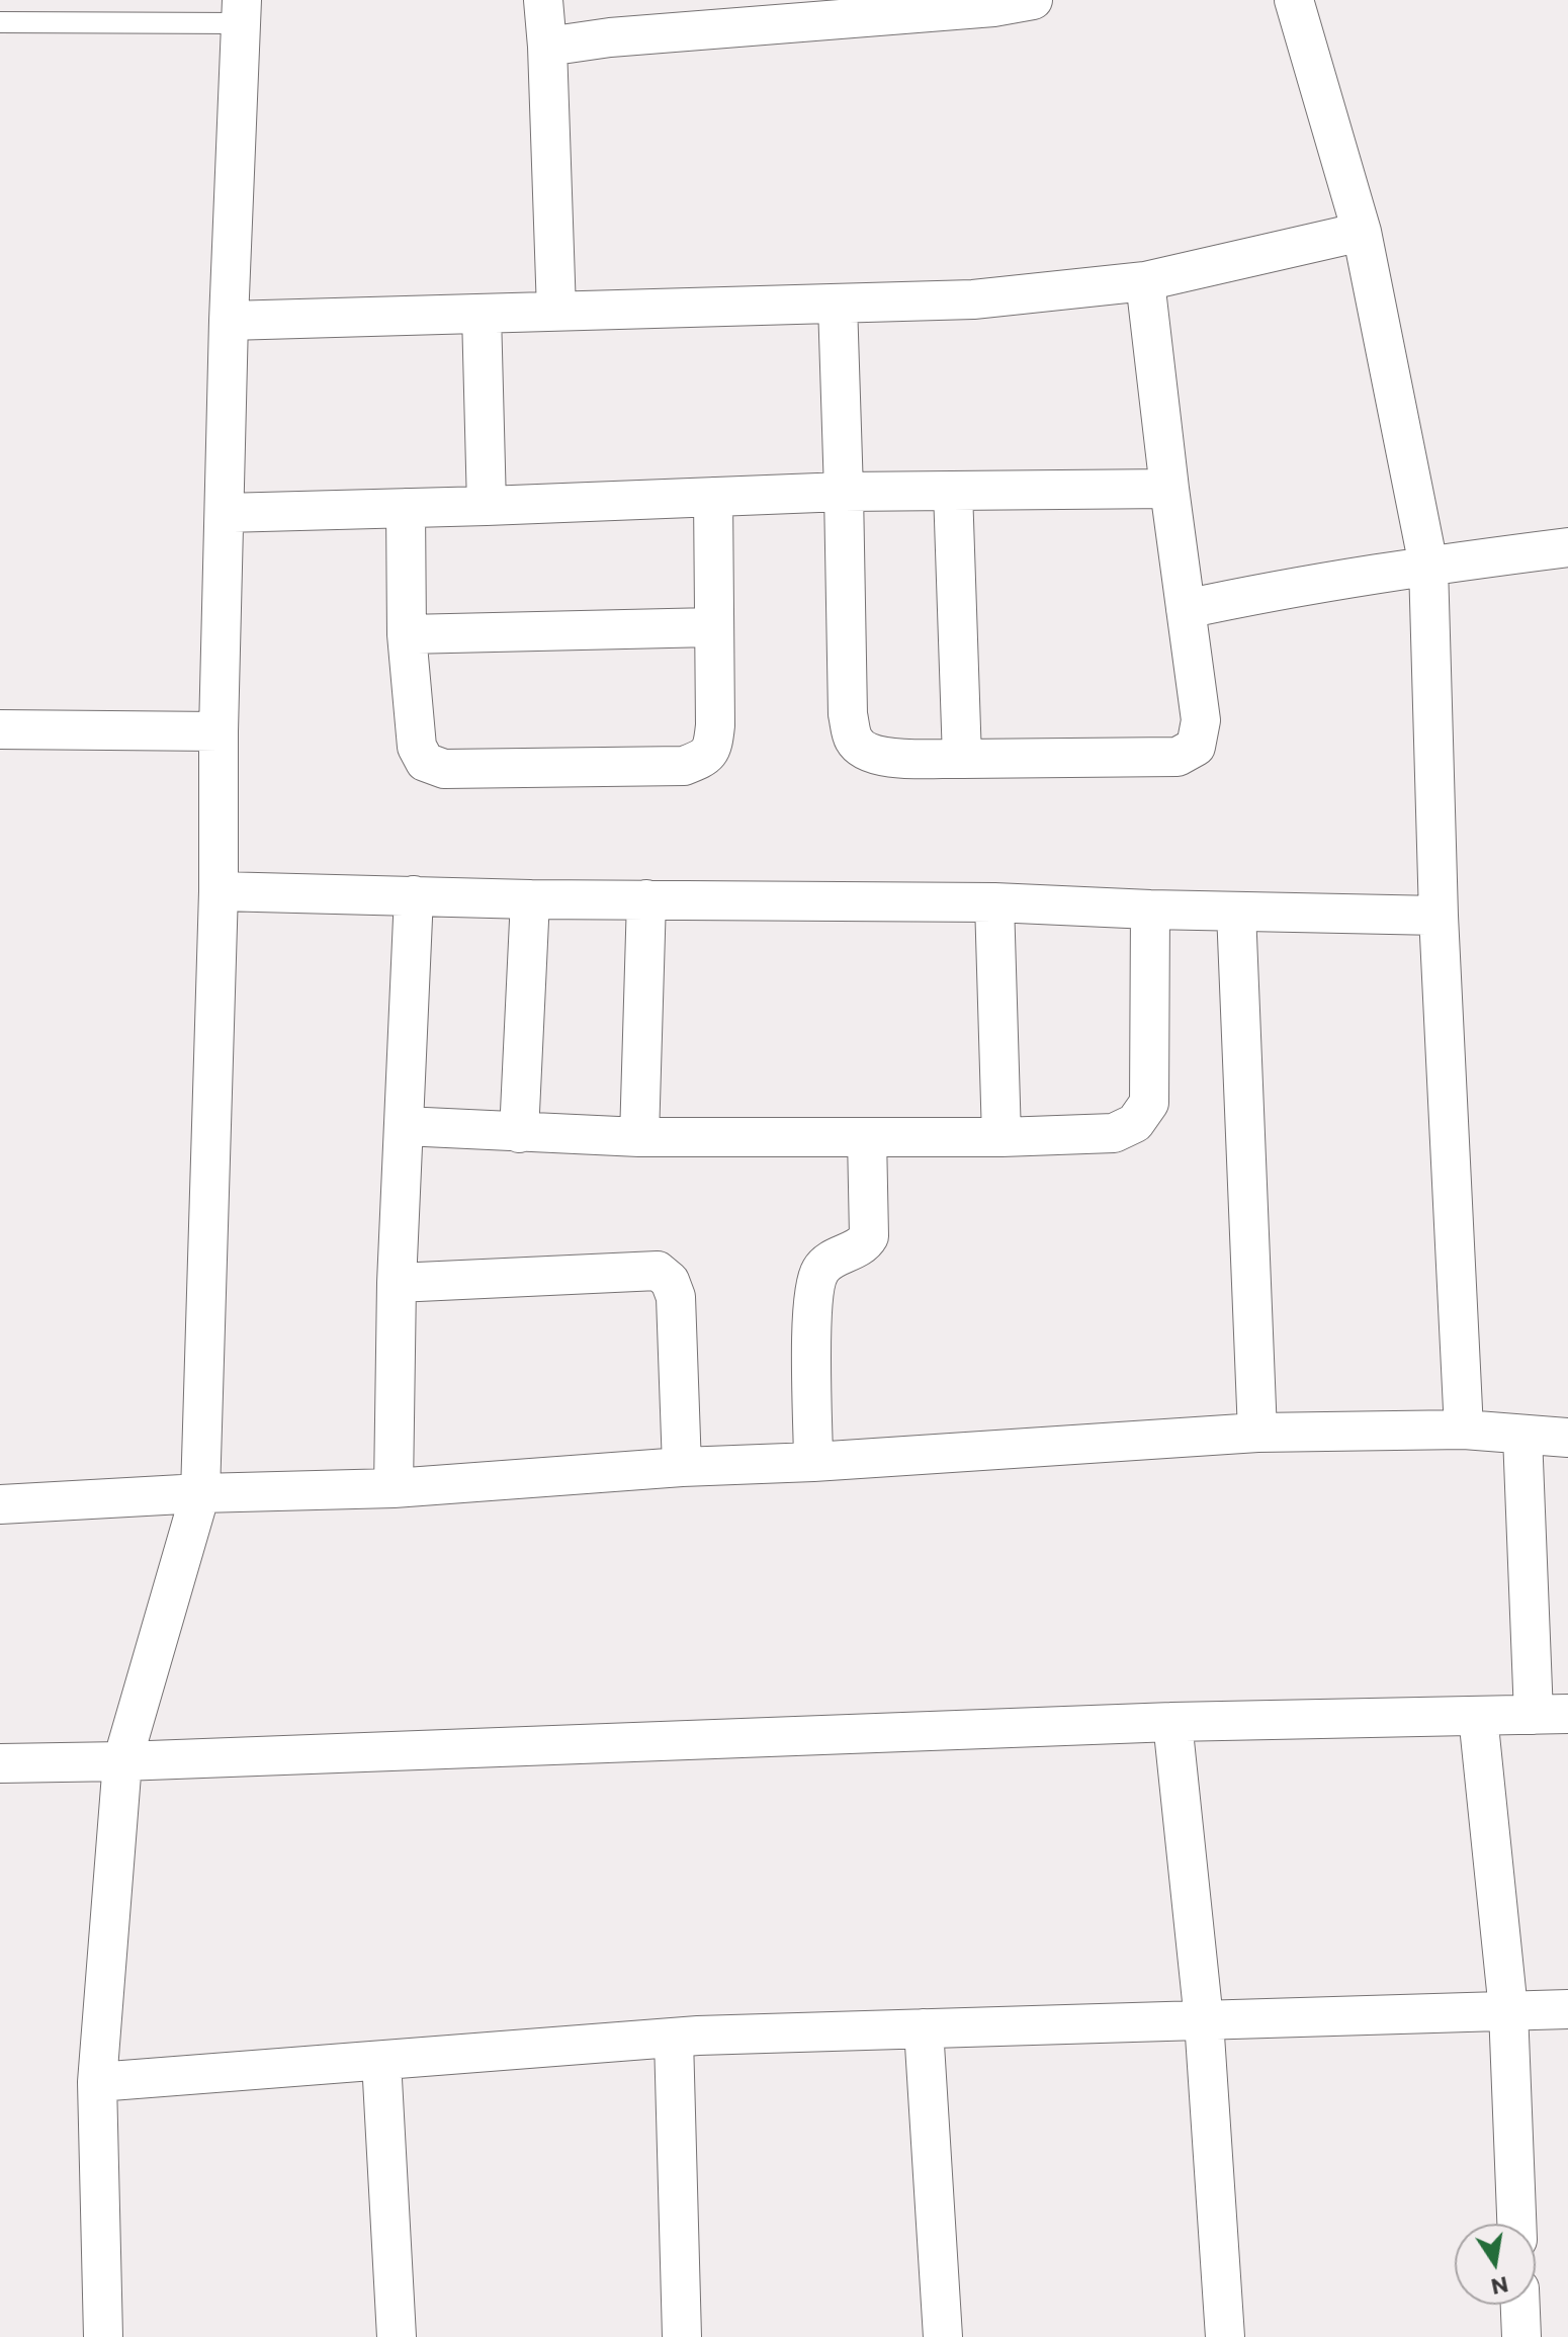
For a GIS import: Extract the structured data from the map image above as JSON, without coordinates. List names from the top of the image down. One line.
{"north":"bottom"}
